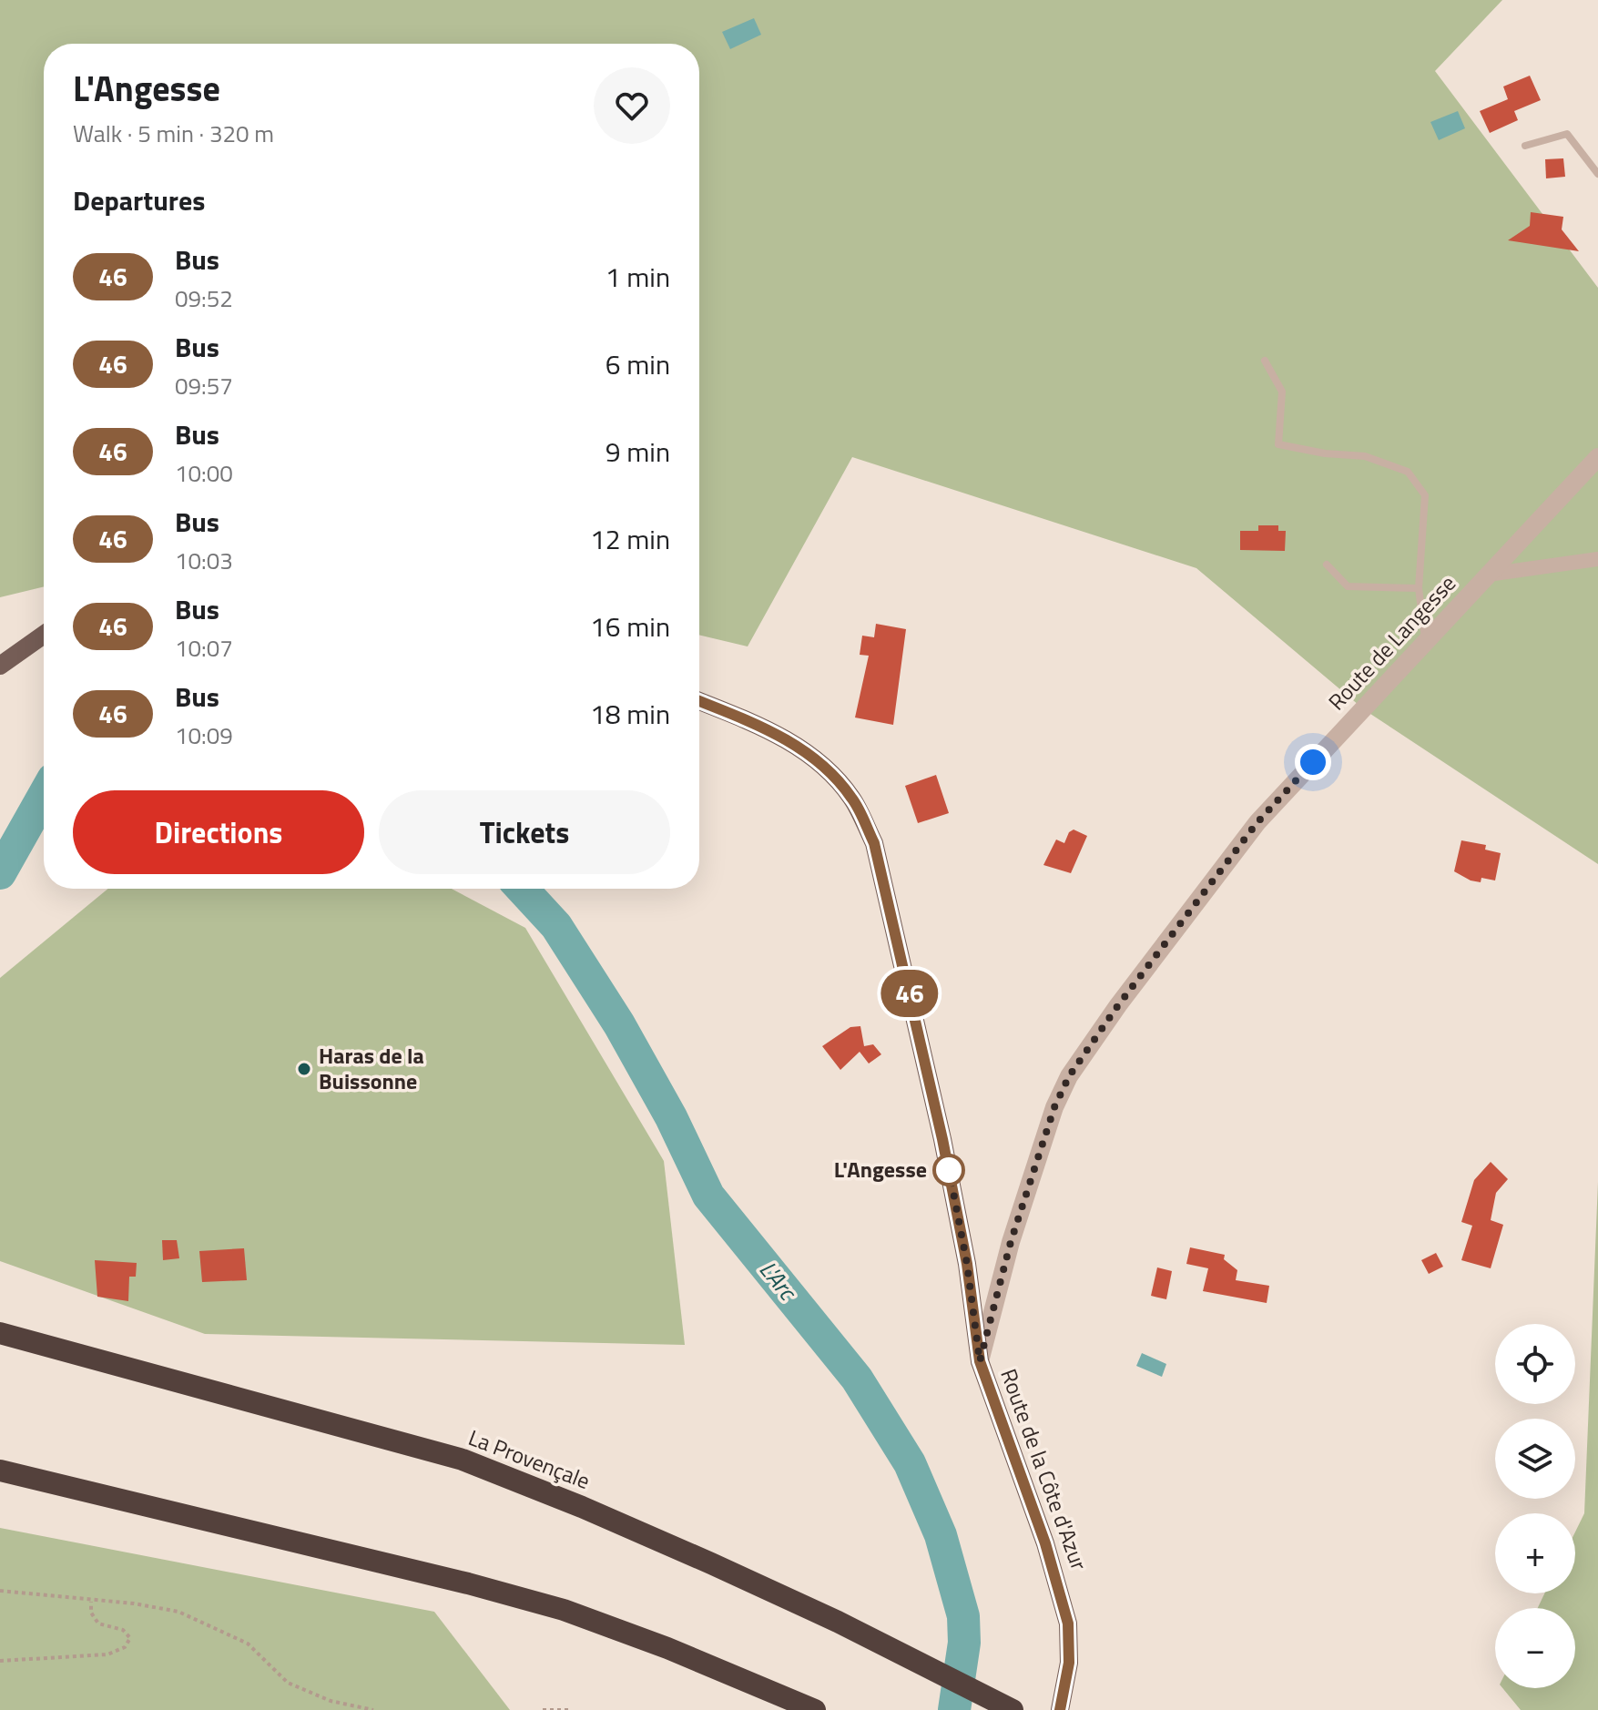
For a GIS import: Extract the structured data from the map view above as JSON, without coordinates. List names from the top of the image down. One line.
{"streets":{"highway":["La Provençale"],"main road":["Route de la Côte d'Azur"],"street":["Route de Langesse"]},"crossings":[["Route de Langesse","Route de la Côte d'Azur"]],"water":["L'Arc"],"places":["Haras de la Buissonne","L'Angesse"],"lines":["bus line 46"],"page":{"on_map":"46","heading":[["L'Angesse","Walk · 5 min · 320 m"],"Departures"],"list":[{"mark":"46","name":"Bus","note":"09:52","value":"1 min"},{"mark":"46","name":"Bus","note":"09:57","value":"6 min"},{"mark":"46","name":"Bus","note":"10:00","value":"9 min"},{"mark":"46","name":"Bus","note":"10:03","value":"12 min"},{"mark":"46","name":"Bus","note":"10:07","value":"16 min"},{"mark":"46","name":"Bus","note":"10:09","value":"18 min"}],"buttons":["Directions","Tickets"],"map_buttons":["+","−"]}}
